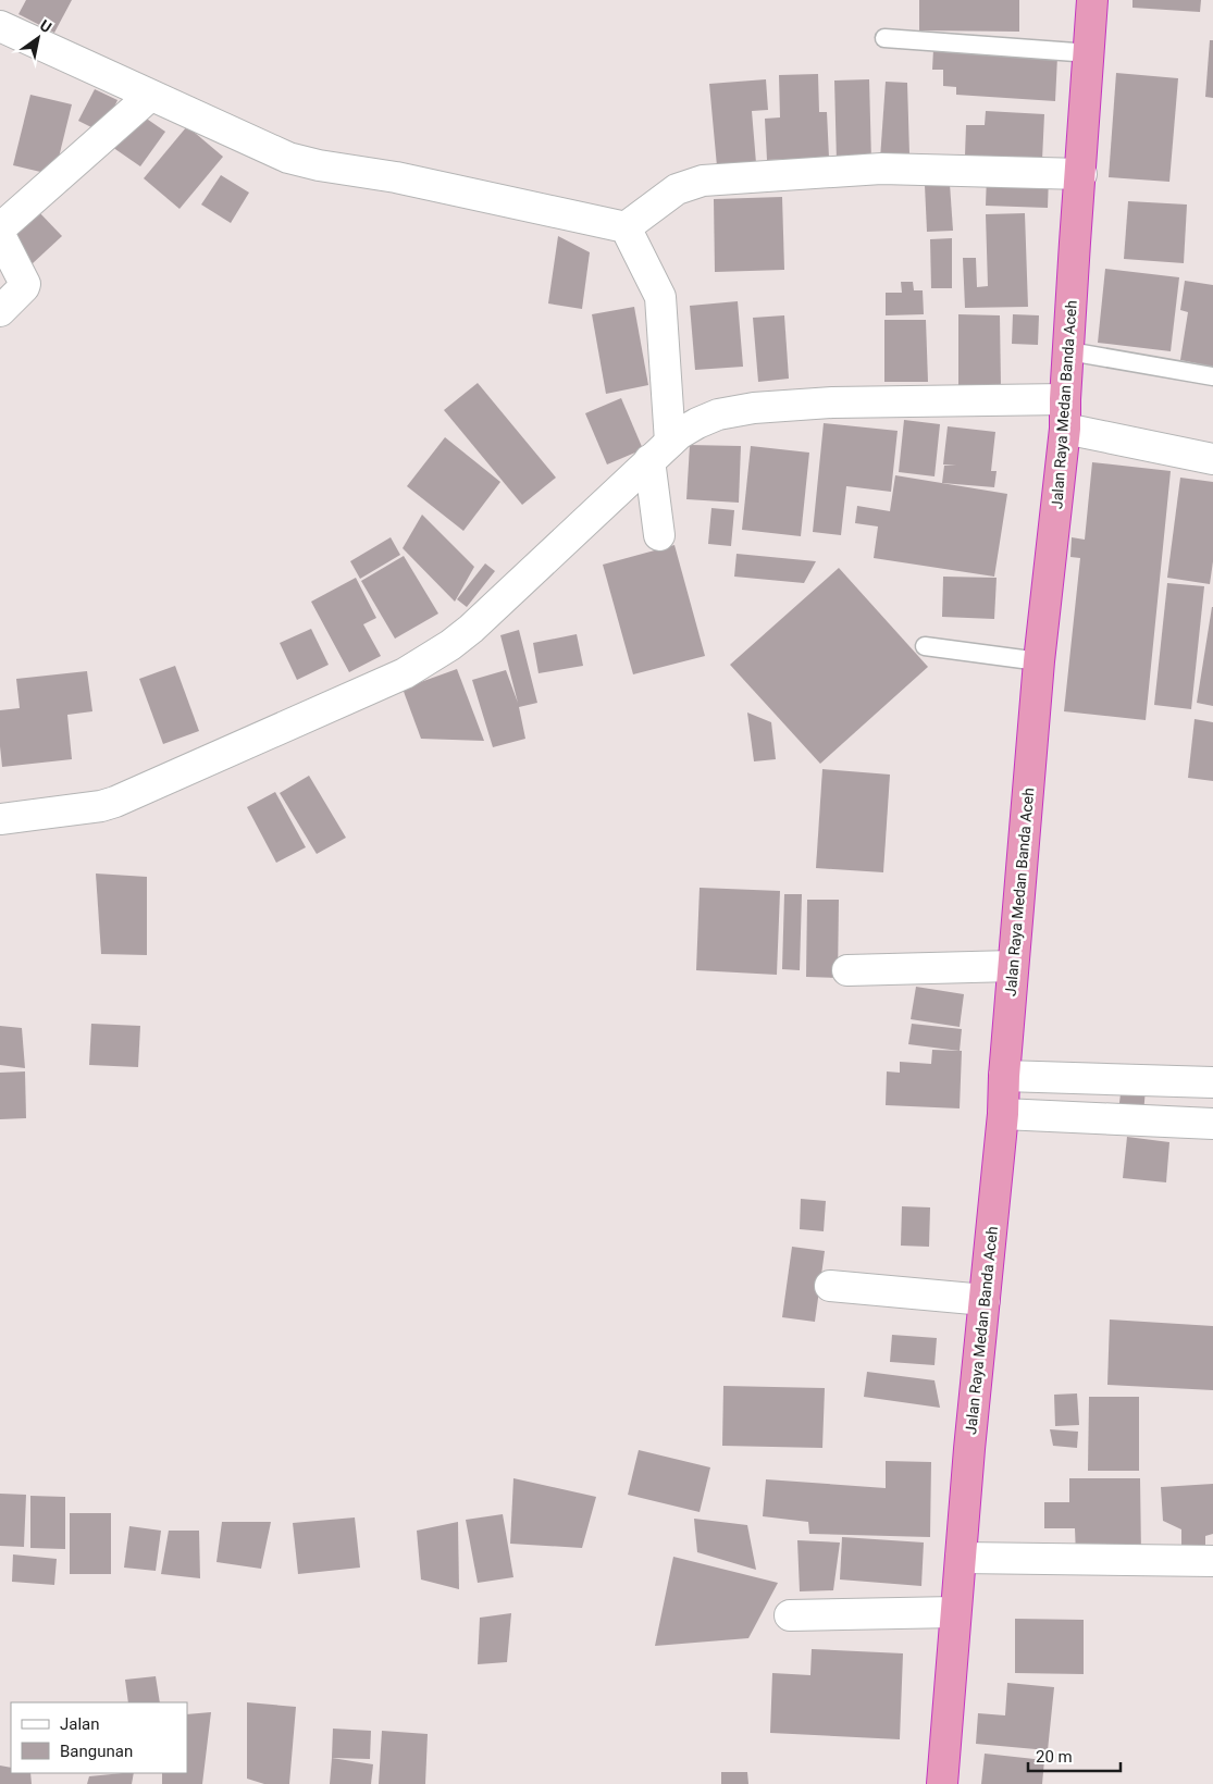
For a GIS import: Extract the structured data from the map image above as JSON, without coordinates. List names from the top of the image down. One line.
{"streets":{"highway":["Jalan Raya Medan Banda Aceh"]},"legend":["Jalan","Bangunan"],"scale_bar":"20 m","north":"top right"}
